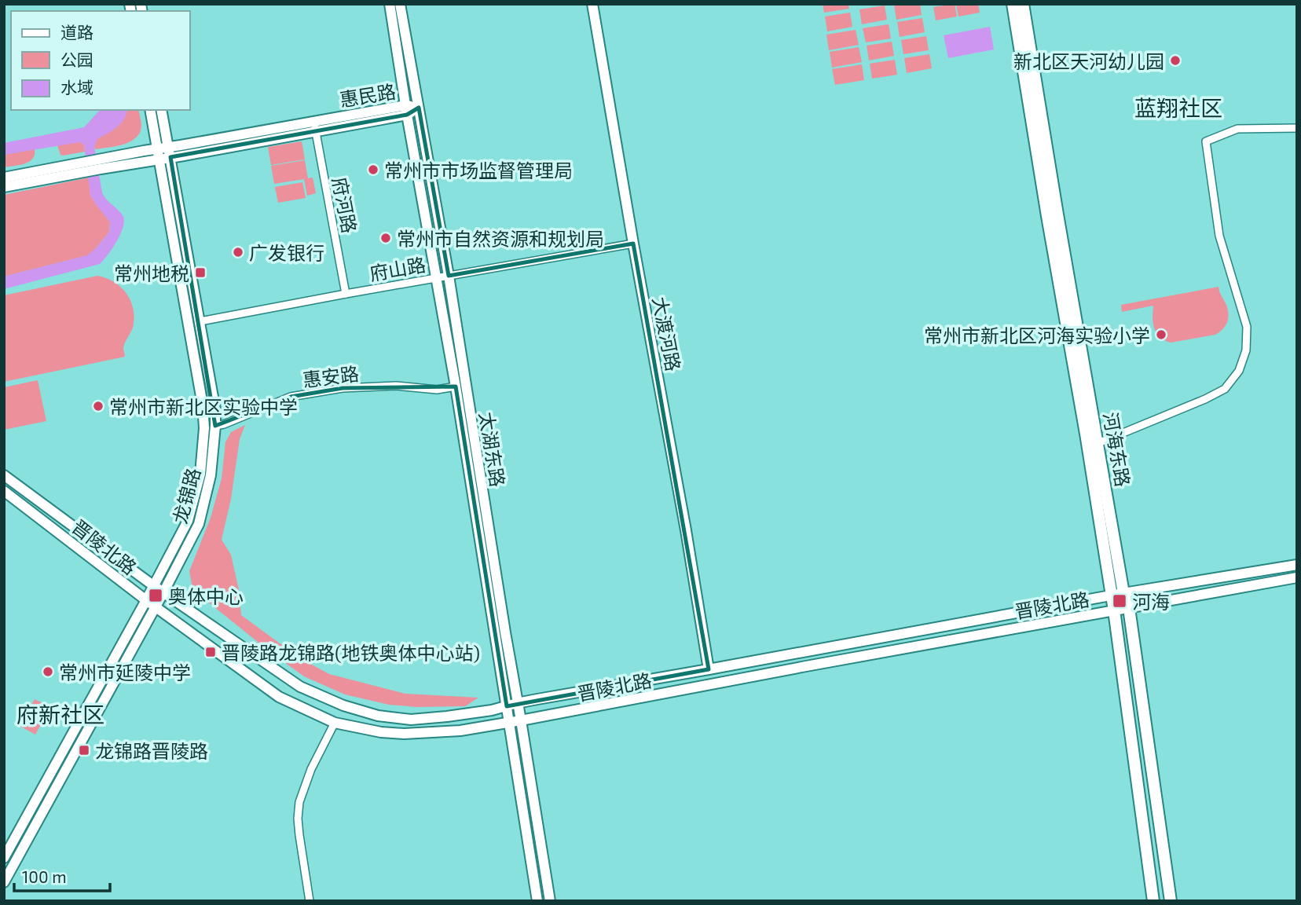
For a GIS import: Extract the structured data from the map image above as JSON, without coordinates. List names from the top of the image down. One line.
{"streets":{"main road":["惠民路","大渡河路","太湖东路","河海东路","龙锦路","晋陵北路"],"street":["府河路","府山路","惠安路"]},"crossings":[["惠民路","府河路"],["惠民路","太湖东路"],["惠民路","龙锦路"],["府河路","府山路"],["府山路","大渡河路"],["府山路","太湖东路"],["府山路","龙锦路"],["大渡河路","晋陵北路"],["惠安路","太湖东路"],["惠安路","龙锦路"],["太湖东路","晋陵北路"],["河海东路","晋陵北路"],["龙锦路","晋陵北路"]],"districts":["蓝翔社区","府新社区"],"places":{"other":["新北区天河幼儿园","常州市市场监督管理局","常州市自然资源和规划局","广发银行","常州市新北区河海实验小学","常州市新北区实验中学","常州市延陵中学"],"transit":["常州地税","奥体中心","河海","晋陵路龙锦路(地铁奥体中心站)","龙锦路晋陵路"]},"legend":["道路","公园","水域"],"scale_bar":"100 m"}
